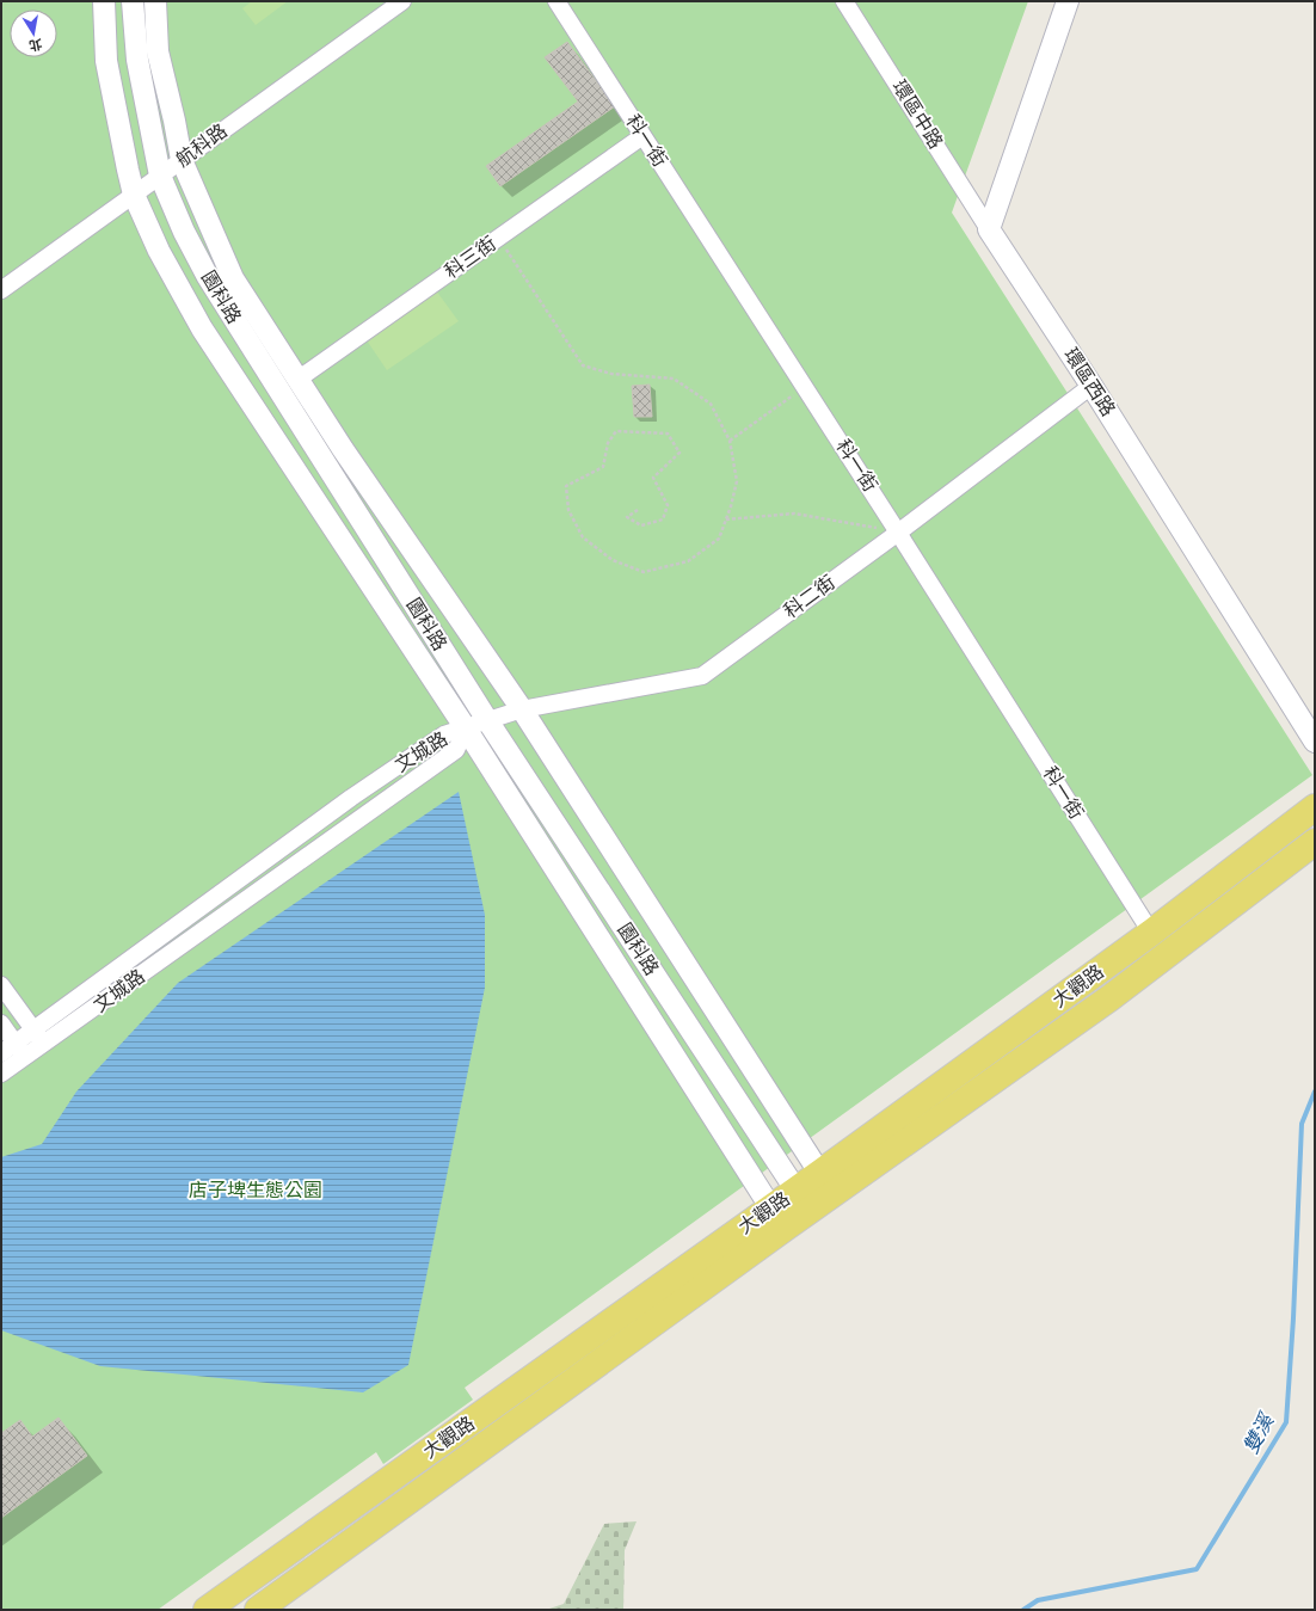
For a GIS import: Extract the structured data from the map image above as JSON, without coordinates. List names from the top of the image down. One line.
{"streets":{"main road":["大觀路"],"street":["環區中路","科一街","航科路","科三街","園科路","環區西路","科二街","文城路"]},"crossings":[["環區中路","環區西路"],["科一街","科三街"],["科一街","科二街"],["科一街","大觀路"],["航科路","園科路"],["園科路","科二街"],["園科路","大觀路"],["環區西路","科二街"],["科二街","文城路"]],"water":["雙溪"],"parks":["店子埤生態公園"],"north":"bottom"}
